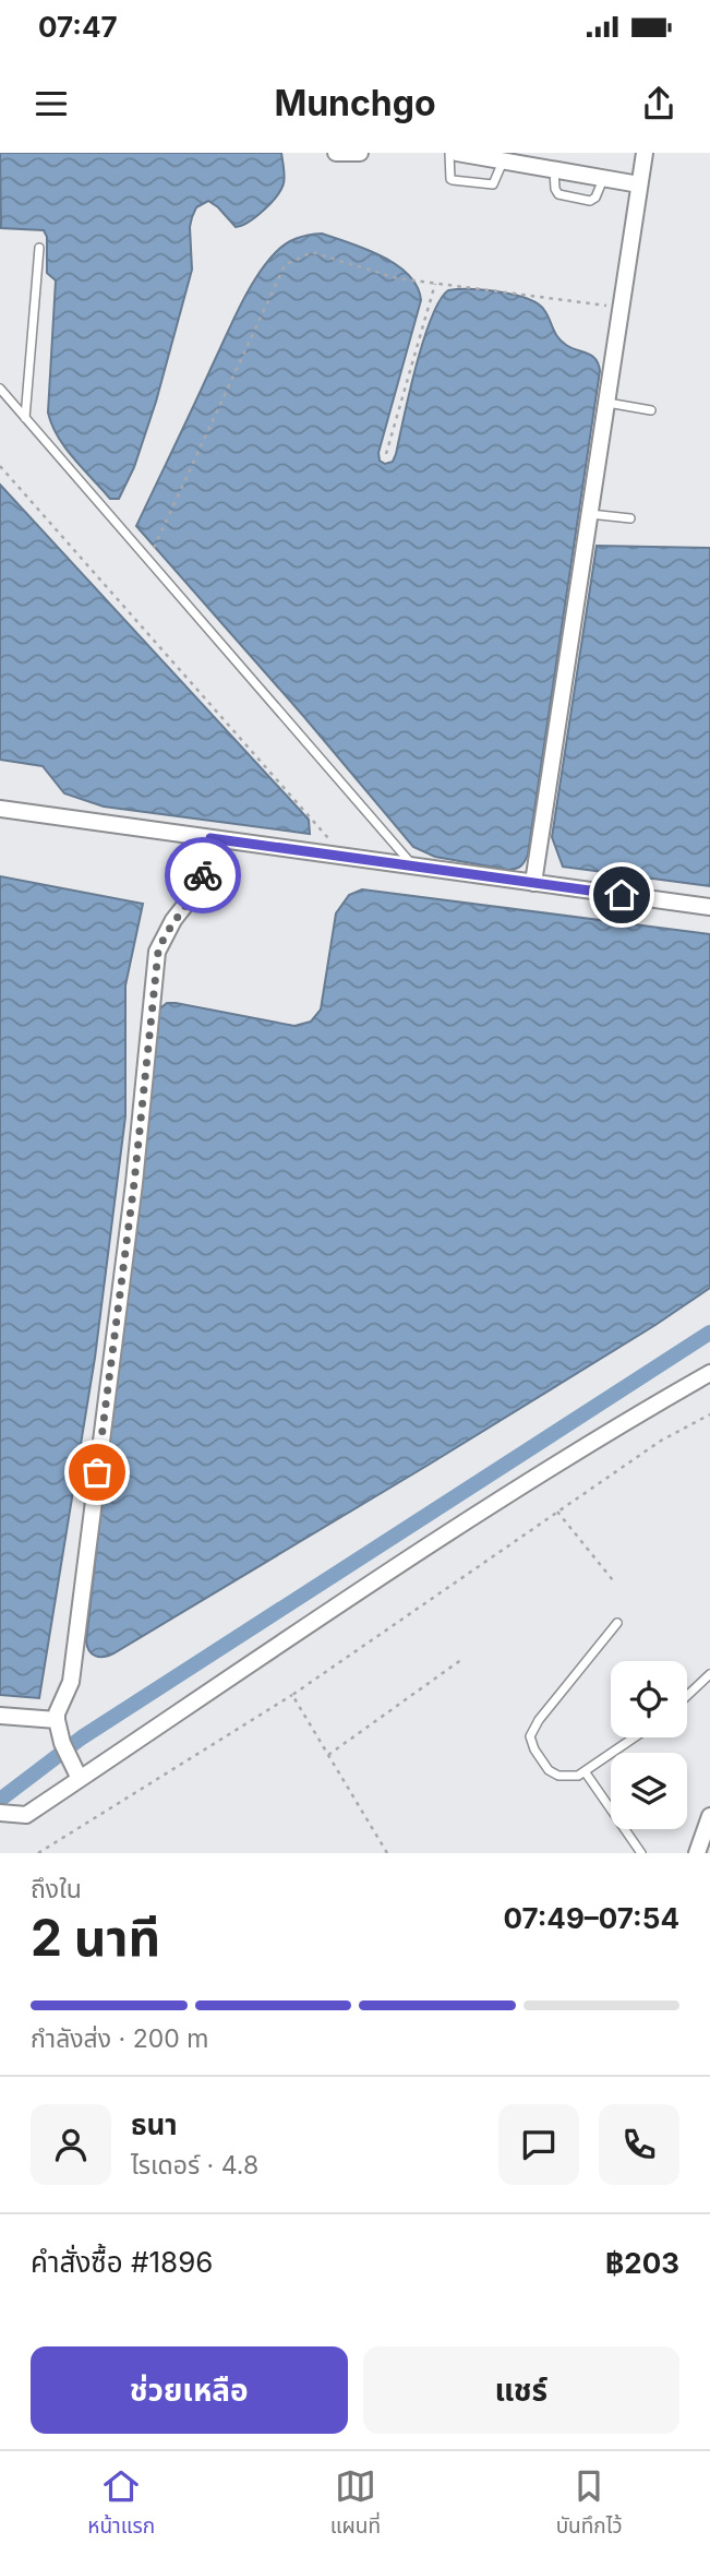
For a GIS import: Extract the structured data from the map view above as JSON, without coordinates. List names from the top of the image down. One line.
{"page":{"status":"07:47","header":"Munchgo","heading":["2 นาที","ถึงใน","07:49–07:54"],"panel":["ธนา","ไรเดอร์ · 4.8","คำสั่งซื้อ #1896","฿203"],"bar":"กำลังส่ง · 200 m","buttons":["ช่วยเหลือ","แชร์"],"tabs":["หน้าแรก","แผนที่","บันทึกไว้"]}}
